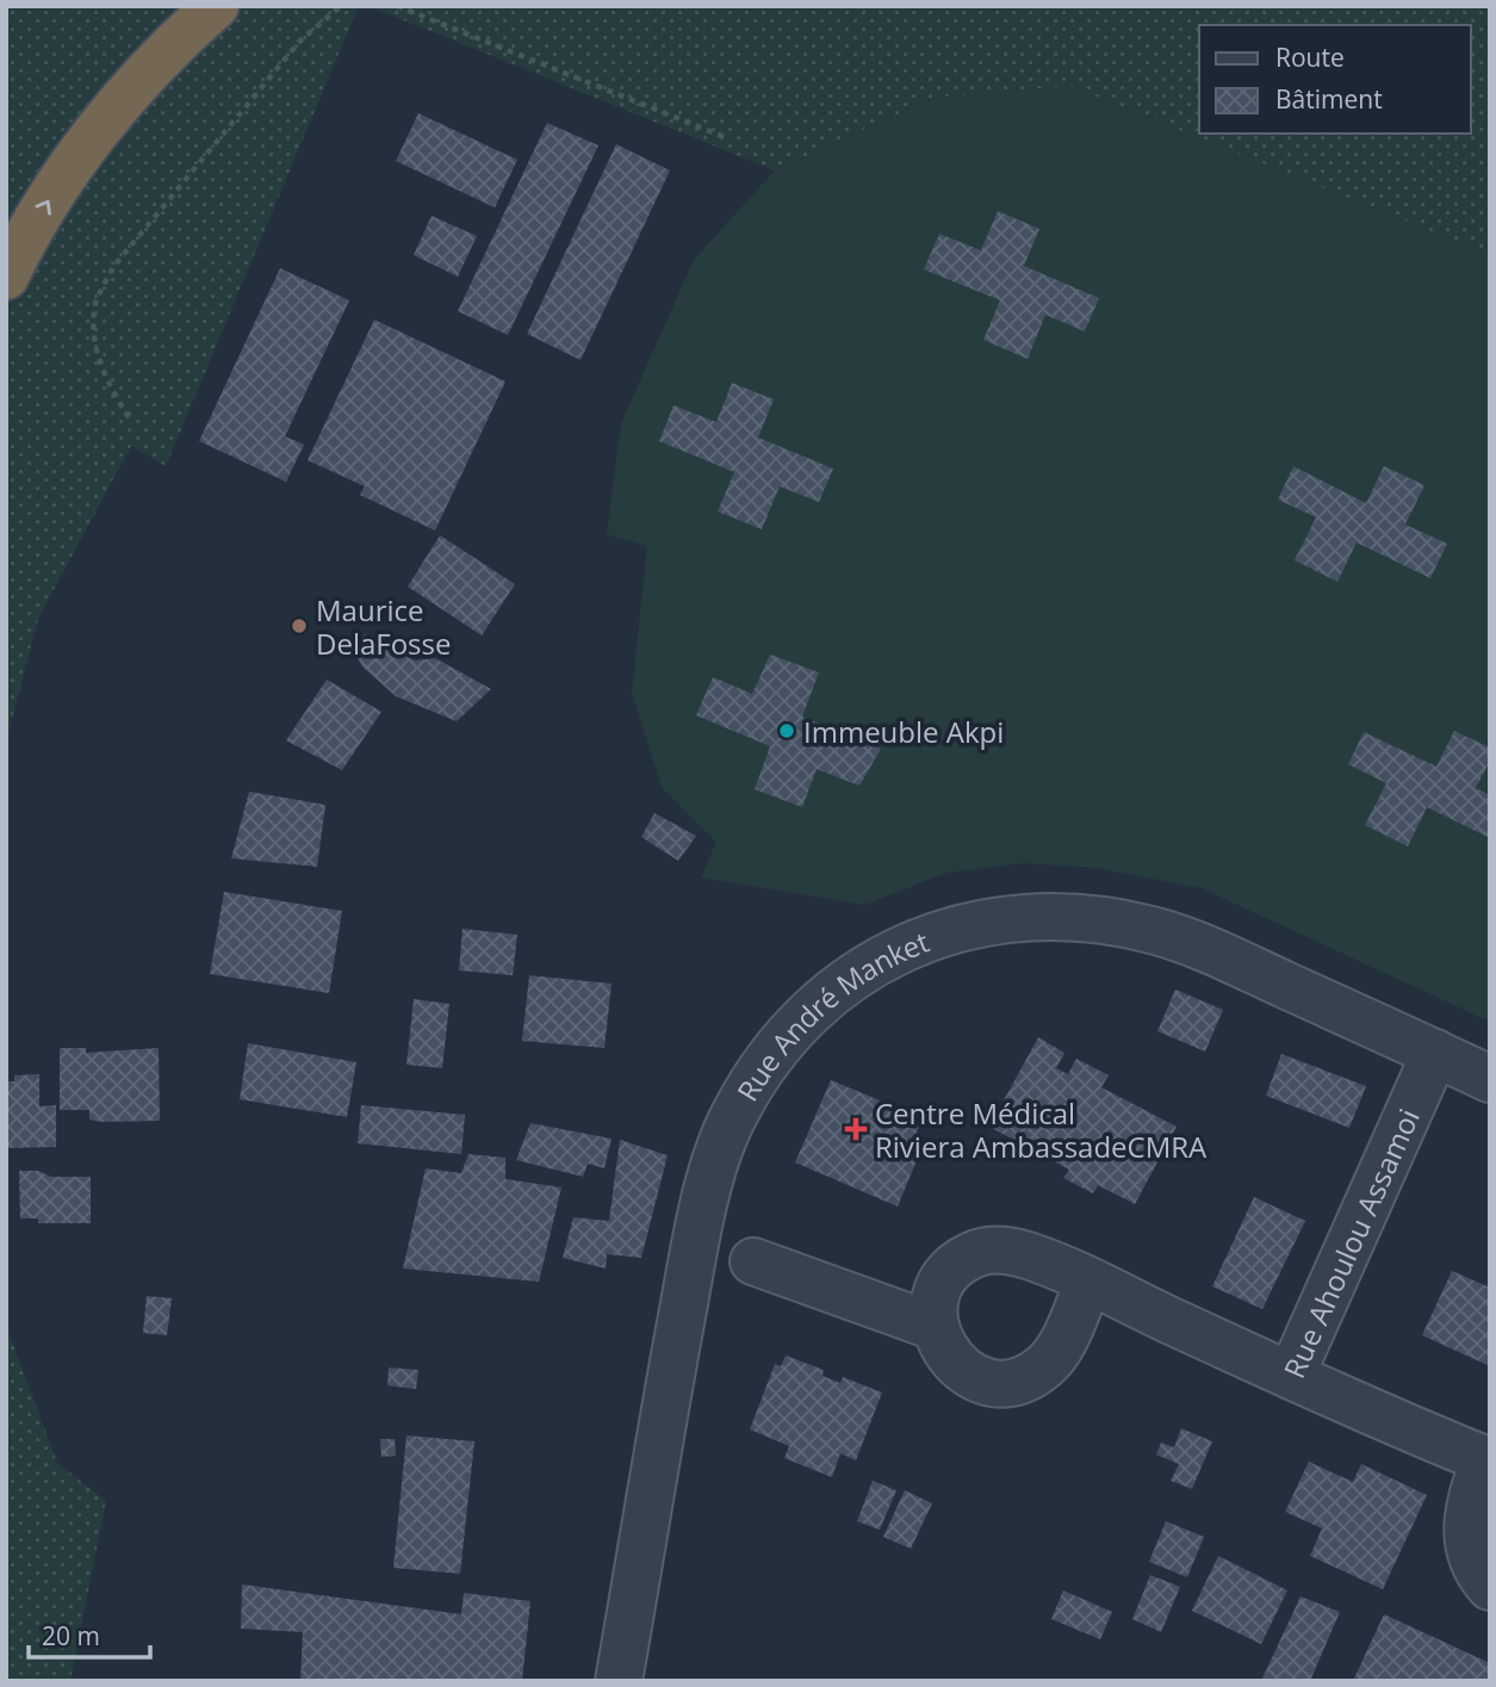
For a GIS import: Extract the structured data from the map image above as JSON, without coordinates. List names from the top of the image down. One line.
{"streets":{"street":["Rue André Manket","Rue Ahoulou Assamoi"]},"crossings":[["Rue André Manket","Rue Ahoulou Assamoi"]],"places":{"other":["Maurice DelaFosse","Immeuble Akpi"],"health":["Centre Médical Riviera AmbassadeCMRA"]},"legend":["Route","Bâtiment"],"scale_bar":"20 m"}
